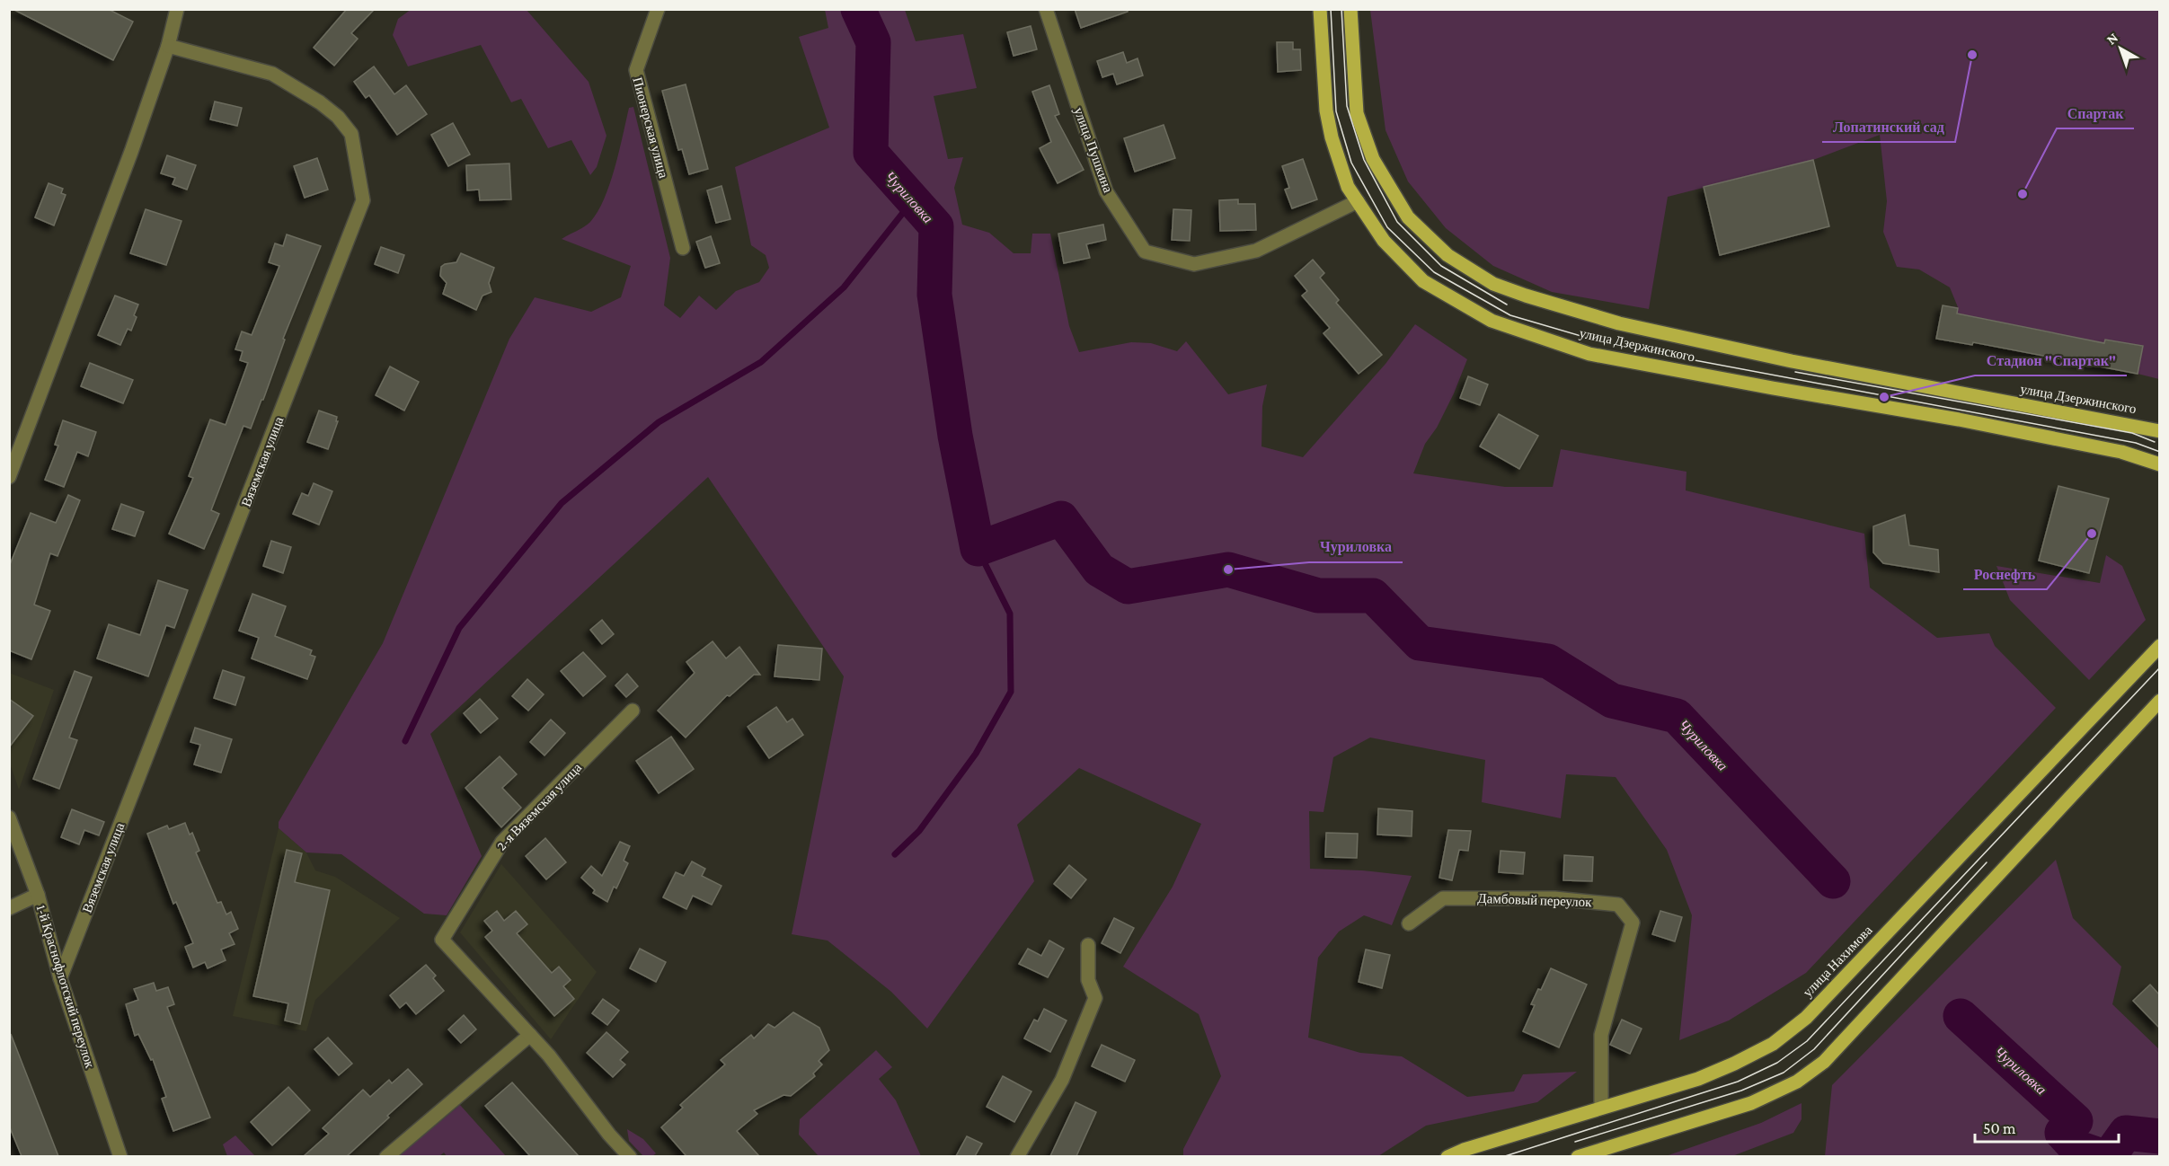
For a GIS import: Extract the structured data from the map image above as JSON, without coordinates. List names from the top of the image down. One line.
{"streets":{"main road":["улица Дзержинского","улица Нахимова"],"street":["Пионерская улица","улица Пушкина","Вяземская улица","2-я Вяземская улица","Дамбовый переулок","1-й Краснофлотский переулок"]},"crossings":[["улица Пушкина","улица Дзержинского"],["Вяземская улица","1-й Краснофлотский переулок"],["Дамбовый переулок","улица Нахимова"]],"water":["Чуриловка"],"places":["Лопатинский сад","Спартак","Стадион \"Спартак\"","Роснефть","Чуриловка"],"scale_bar":"50 m","north":"top left"}
